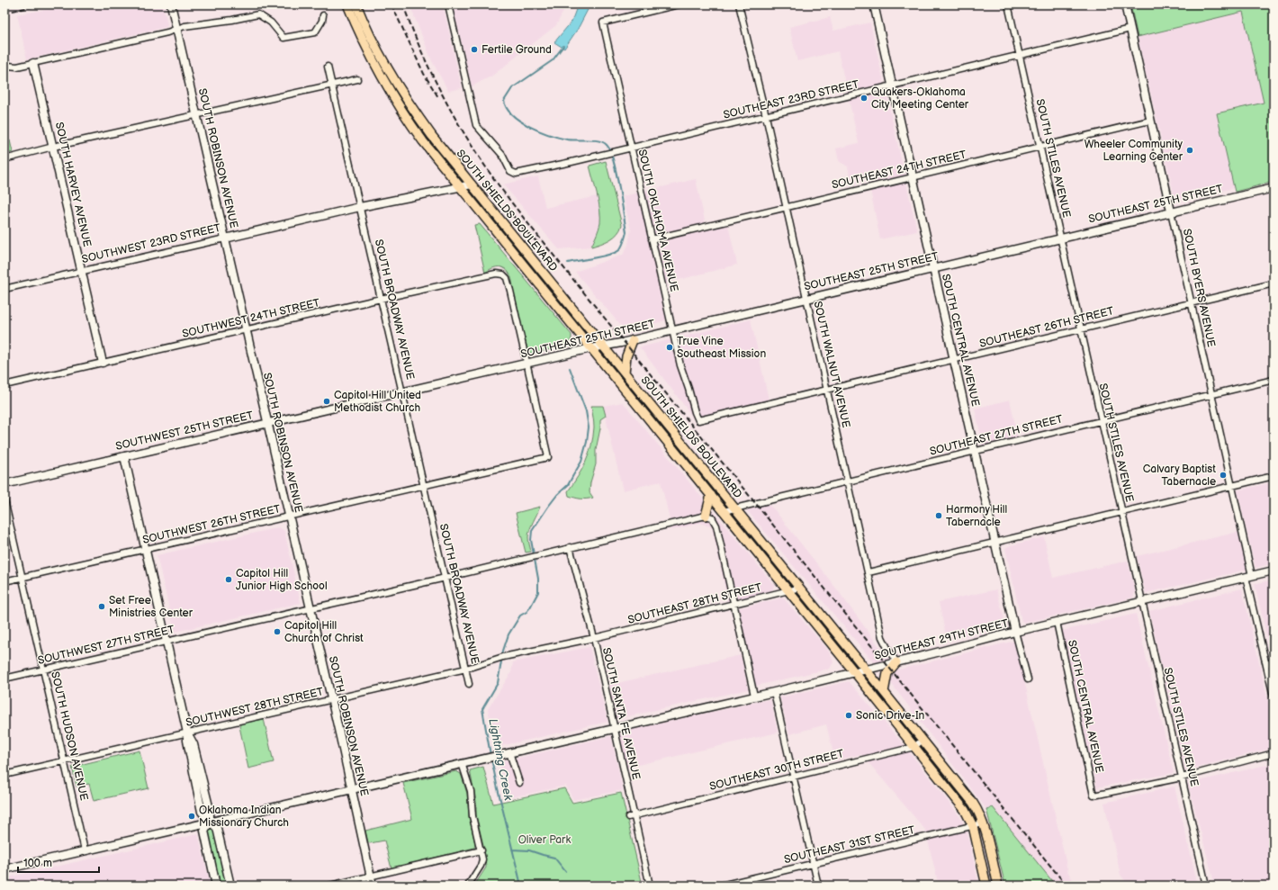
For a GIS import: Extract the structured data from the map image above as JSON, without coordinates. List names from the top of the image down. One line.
{"streets":{"main road":["SOUTH ROBINSON AVENUE","SOUTH HARVEY AVENUE","SOUTHEAST 25TH STREET","SOUTH SHIELDS BOULEVARD","SOUTHWEST 23RD STREET","SOUTH BYERS AVENUE","SOUTH CENTRAL AVENUE","SOUTHWEST 25TH STREET","SOUTHEAST 29TH STREET"],"street":["SOUTHEAST 23RD STREET","SOUTH STILES AVENUE","SOUTHEAST 24TH STREET","SOUTH OKLAHOMA AVENUE","SOUTH BROADWAY AVENUE","SOUTHWEST 24TH STREET","SOUTHEAST 26TH STREET","SOUTH WALNUT AVENUE","SOUTHEAST 27TH STREET","SOUTHWEST 26TH STREET","SOUTHEAST 28TH STREET","SOUTHWEST 27TH STREET","SOUTHWEST 28TH STREET","SOUTH SANTA FE AVENUE","SOUTH HUDSON AVENUE","SOUTHEAST 30TH STREET","SOUTHEAST 31ST STREET"]},"crossings":[["SOUTHEAST 23RD STREET","SOUTH STILES AVENUE"],["SOUTHEAST 23RD STREET","SOUTH OKLAHOMA AVENUE"],["SOUTHEAST 23RD STREET","SOUTH BYERS AVENUE"],["SOUTHEAST 23RD STREET","SOUTH CENTRAL AVENUE"],["SOUTHEAST 23RD STREET","SOUTH WALNUT AVENUE"],["SOUTH ROBINSON AVENUE","SOUTHWEST 23RD STREET"],["SOUTH ROBINSON AVENUE","SOUTHWEST 24TH STREET"],["SOUTH ROBINSON AVENUE","SOUTHWEST 25TH STREET"],["SOUTH ROBINSON AVENUE","SOUTHWEST 26TH STREET"],["SOUTH ROBINSON AVENUE","SOUTHEAST 29TH STREET"],["SOUTH ROBINSON AVENUE","SOUTHWEST 27TH STREET"],["SOUTH ROBINSON AVENUE","SOUTHWEST 28TH STREET"],["SOUTH STILES AVENUE","SOUTHEAST 24TH STREET"],["SOUTH STILES AVENUE","SOUTHEAST 25TH STREET"],["SOUTH STILES AVENUE","SOUTHEAST 26TH STREET"],["SOUTH STILES AVENUE","SOUTH CENTRAL AVENUE"],["SOUTH STILES AVENUE","SOUTHEAST 27TH STREET"],["SOUTH STILES AVENUE","SOUTHEAST 29TH STREET"],["SOUTHEAST 24TH STREET","SOUTH OKLAHOMA AVENUE"],["SOUTHEAST 24TH STREET","SOUTH BYERS AVENUE"],["SOUTHEAST 24TH STREET","SOUTH CENTRAL AVENUE"],["SOUTHEAST 24TH STREET","SOUTH WALNUT AVENUE"],["SOUTH HARVEY AVENUE","SOUTHWEST 23RD STREET"],["SOUTH HARVEY AVENUE","SOUTHWEST 24TH STREET"],["SOUTHEAST 25TH STREET","SOUTH SHIELDS BOULEVARD"],["SOUTHEAST 25TH STREET","SOUTH OKLAHOMA AVENUE"],["SOUTHEAST 25TH STREET","SOUTH BYERS AVENUE"],["SOUTHEAST 25TH STREET","SOUTHWEST 24TH STREET"],["SOUTHEAST 25TH STREET","SOUTH CENTRAL AVENUE"],["SOUTHEAST 25TH STREET","SOUTH WALNUT AVENUE"],["SOUTHEAST 25TH STREET","SOUTHWEST 25TH STREET"],["SOUTHEAST 25TH STREET","SOUTHWEST 26TH STREET"],["SOUTH SHIELDS BOULEVARD","SOUTHWEST 23RD STREET"],["SOUTH SHIELDS BOULEVARD","SOUTHEAST 27TH STREET"],["SOUTH SHIELDS BOULEVARD","SOUTHEAST 28TH STREET"],["SOUTH SHIELDS BOULEVARD","SOUTHEAST 29TH STREET"],["SOUTH SHIELDS BOULEVARD","SOUTHEAST 30TH STREET"],["SOUTH SHIELDS BOULEVARD","SOUTHEAST 31ST STREET"],["SOUTH OKLAHOMA AVENUE","SOUTHEAST 26TH STREET"],["SOUTHWEST 23RD STREET","SOUTH BROADWAY AVENUE"],["SOUTH BYERS AVENUE","SOUTHEAST 26TH STREET"],["SOUTH BYERS AVENUE","SOUTHEAST 27TH STREET"],["SOUTH BYERS AVENUE","SOUTHEAST 29TH STREET"],["SOUTH BROADWAY AVENUE","SOUTHWEST 24TH STREET"],["SOUTH BROADWAY AVENUE","SOUTHWEST 25TH STREET"],["SOUTH BROADWAY AVENUE","SOUTHWEST 26TH STREET"],["SOUTH BROADWAY AVENUE","SOUTHWEST 27TH STREET"],["SOUTH BROADWAY AVENUE","SOUTHWEST 28TH STREET"],["SOUTHWEST 24TH STREET","SOUTHWEST 26TH STREET"],["SOUTHEAST 26TH STREET","SOUTH CENTRAL AVENUE"],["SOUTHEAST 26TH STREET","SOUTH WALNUT AVENUE"],["SOUTH CENTRAL AVENUE","SOUTHEAST 27TH STREET"],["SOUTH CENTRAL AVENUE","SOUTHEAST 29TH STREET"],["SOUTH WALNUT AVENUE","SOUTHEAST 27TH STREET"],["SOUTH WALNUT AVENUE","SOUTHEAST 29TH STREET"],["SOUTHWEST 26TH STREET","SOUTH HUDSON AVENUE"],["SOUTHEAST 28TH STREET","SOUTHWEST 28TH STREET"],["SOUTHEAST 28TH STREET","SOUTH SANTA FE AVENUE"],["SOUTHEAST 29TH STREET","SOUTH SANTA FE AVENUE"],["SOUTHEAST 29TH STREET","SOUTH HUDSON AVENUE"],["SOUTHWEST 27TH STREET","SOUTH SANTA FE AVENUE"],["SOUTHWEST 27TH STREET","SOUTH HUDSON AVENUE"],["SOUTHWEST 28TH STREET","SOUTH SANTA FE AVENUE"],["SOUTHWEST 28TH STREET","SOUTH HUDSON AVENUE"],["SOUTH SANTA FE AVENUE","SOUTHEAST 30TH STREET"]],"water":["Lightning Creek"],"parks":["Oliver Park"],"places":["Fertile Ground","Quakers-Oklahoma City Meeting Center","Wheeler Community Learning Center","True Vine Southeast Mission","Capitol Hill United Methodist Church","Calvary Baptist Tabernacle","Harmony Hill Tabernacle","Capitol Hill Junior High School","Set Free Ministries Center","Capitol Hill Church of Christ","Sonic Drive-In","Oklahoma Indian Missionary Church"],"scale_bar":"100 m"}
